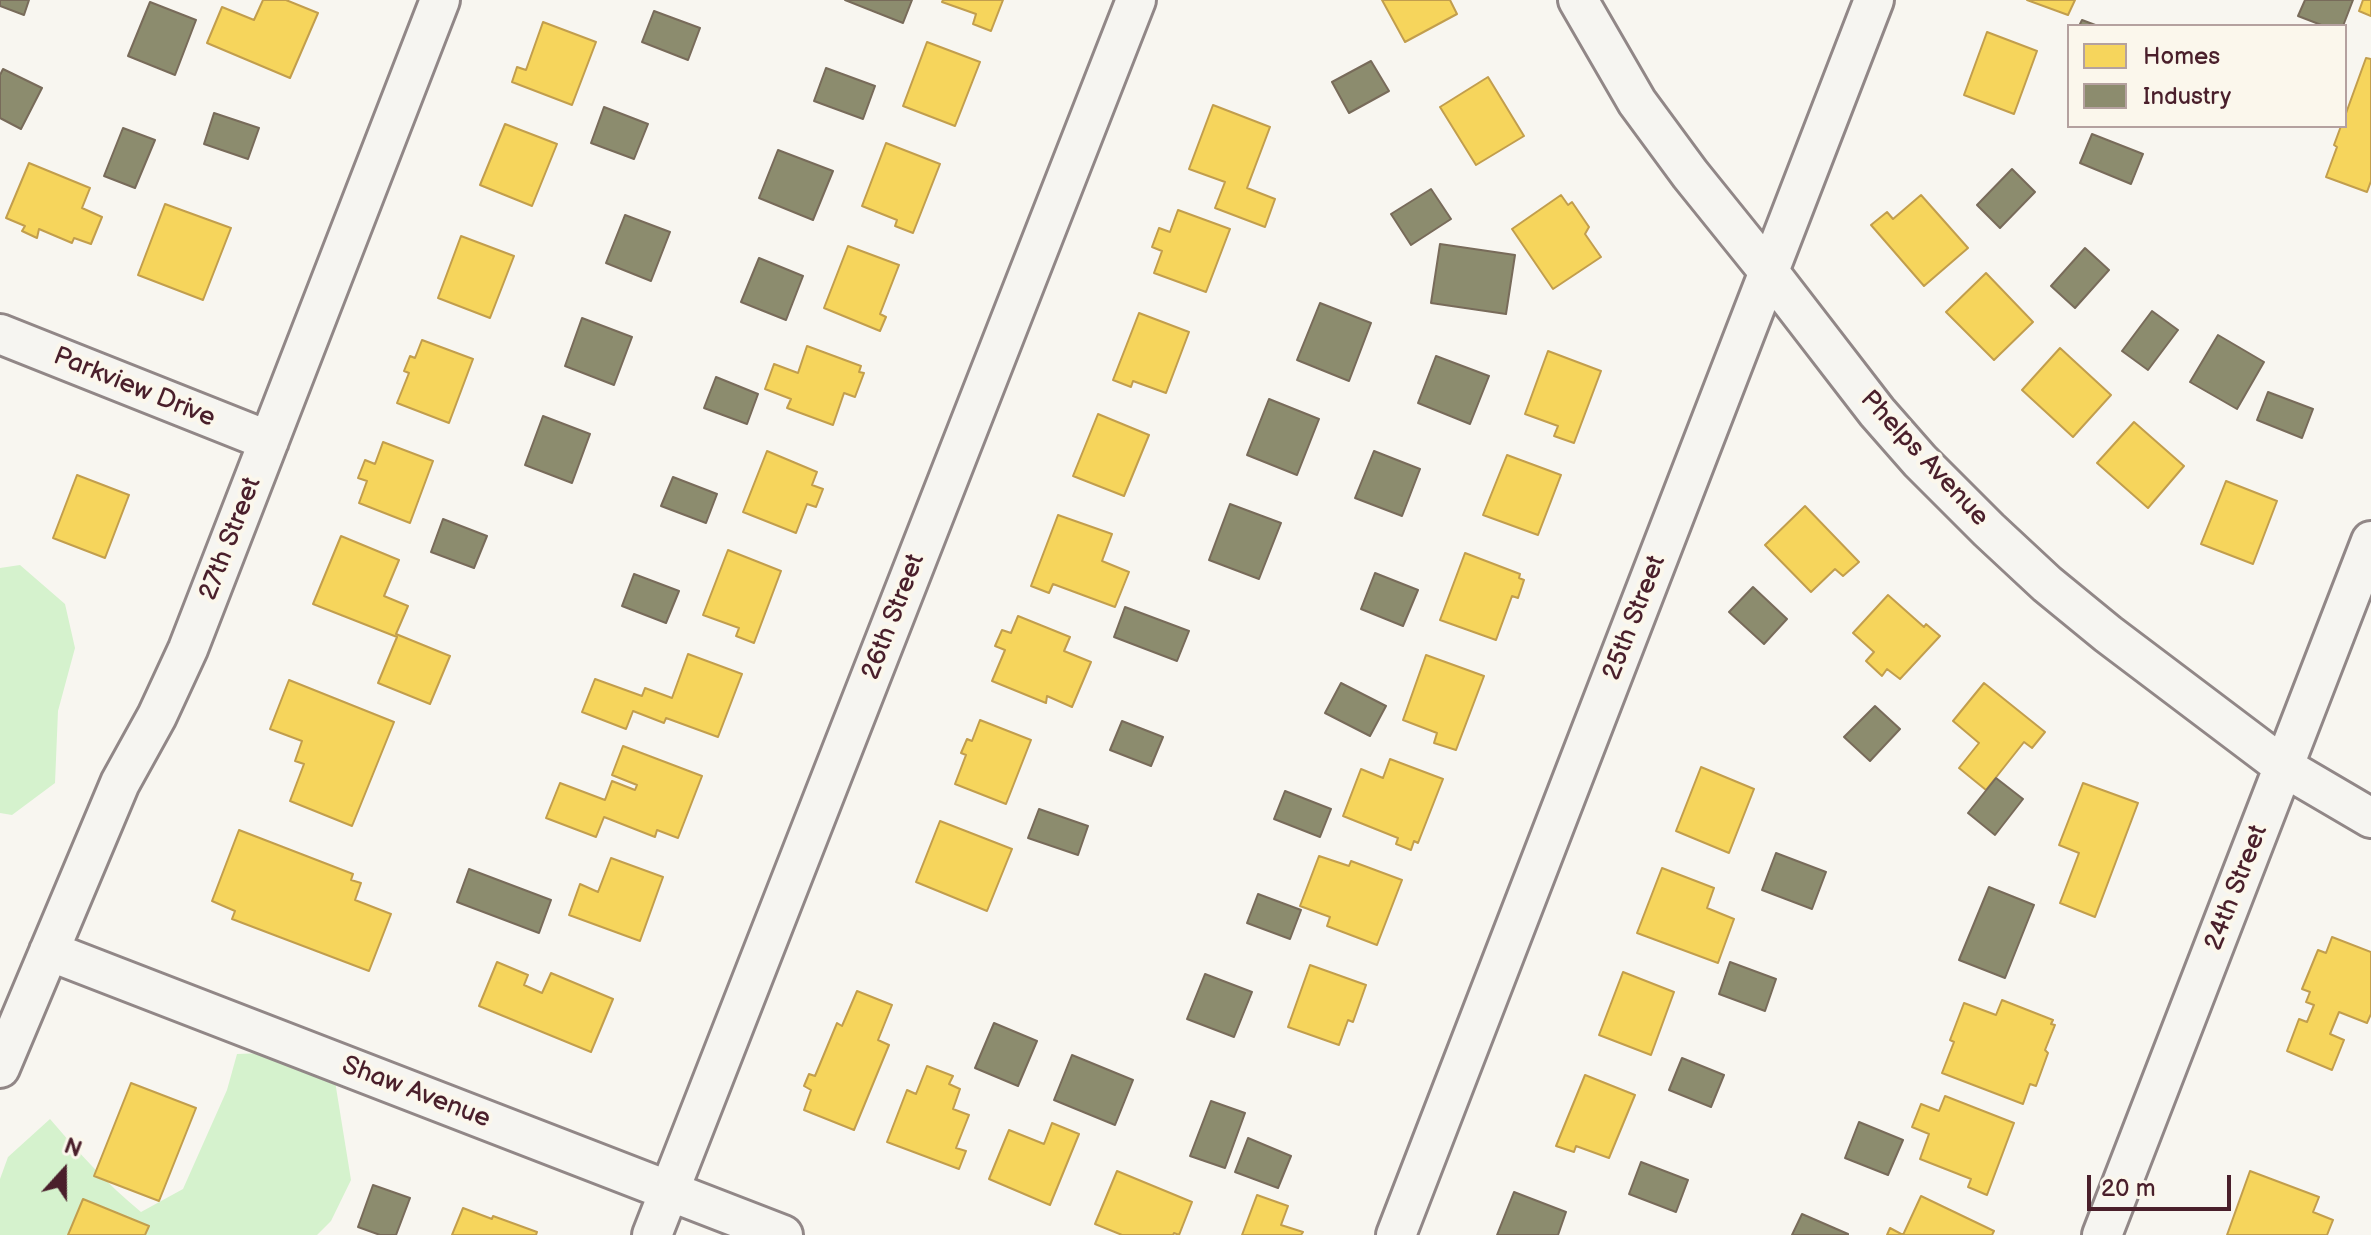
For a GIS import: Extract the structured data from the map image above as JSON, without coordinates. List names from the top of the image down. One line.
{"streets":{"street":["Parkview Drive","Phelps Avenue","27th Street","26th Street","25th Street","24th Street","Shaw Avenue"]},"crossings":[["Parkview Drive","27th Street"],["Phelps Avenue","25th Street"],["Phelps Avenue","24th Street"],["27th Street","Shaw Avenue"],["26th Street","Shaw Avenue"]],"legend":["Homes","Industry"],"scale_bar":"20 m","north":"top"}
